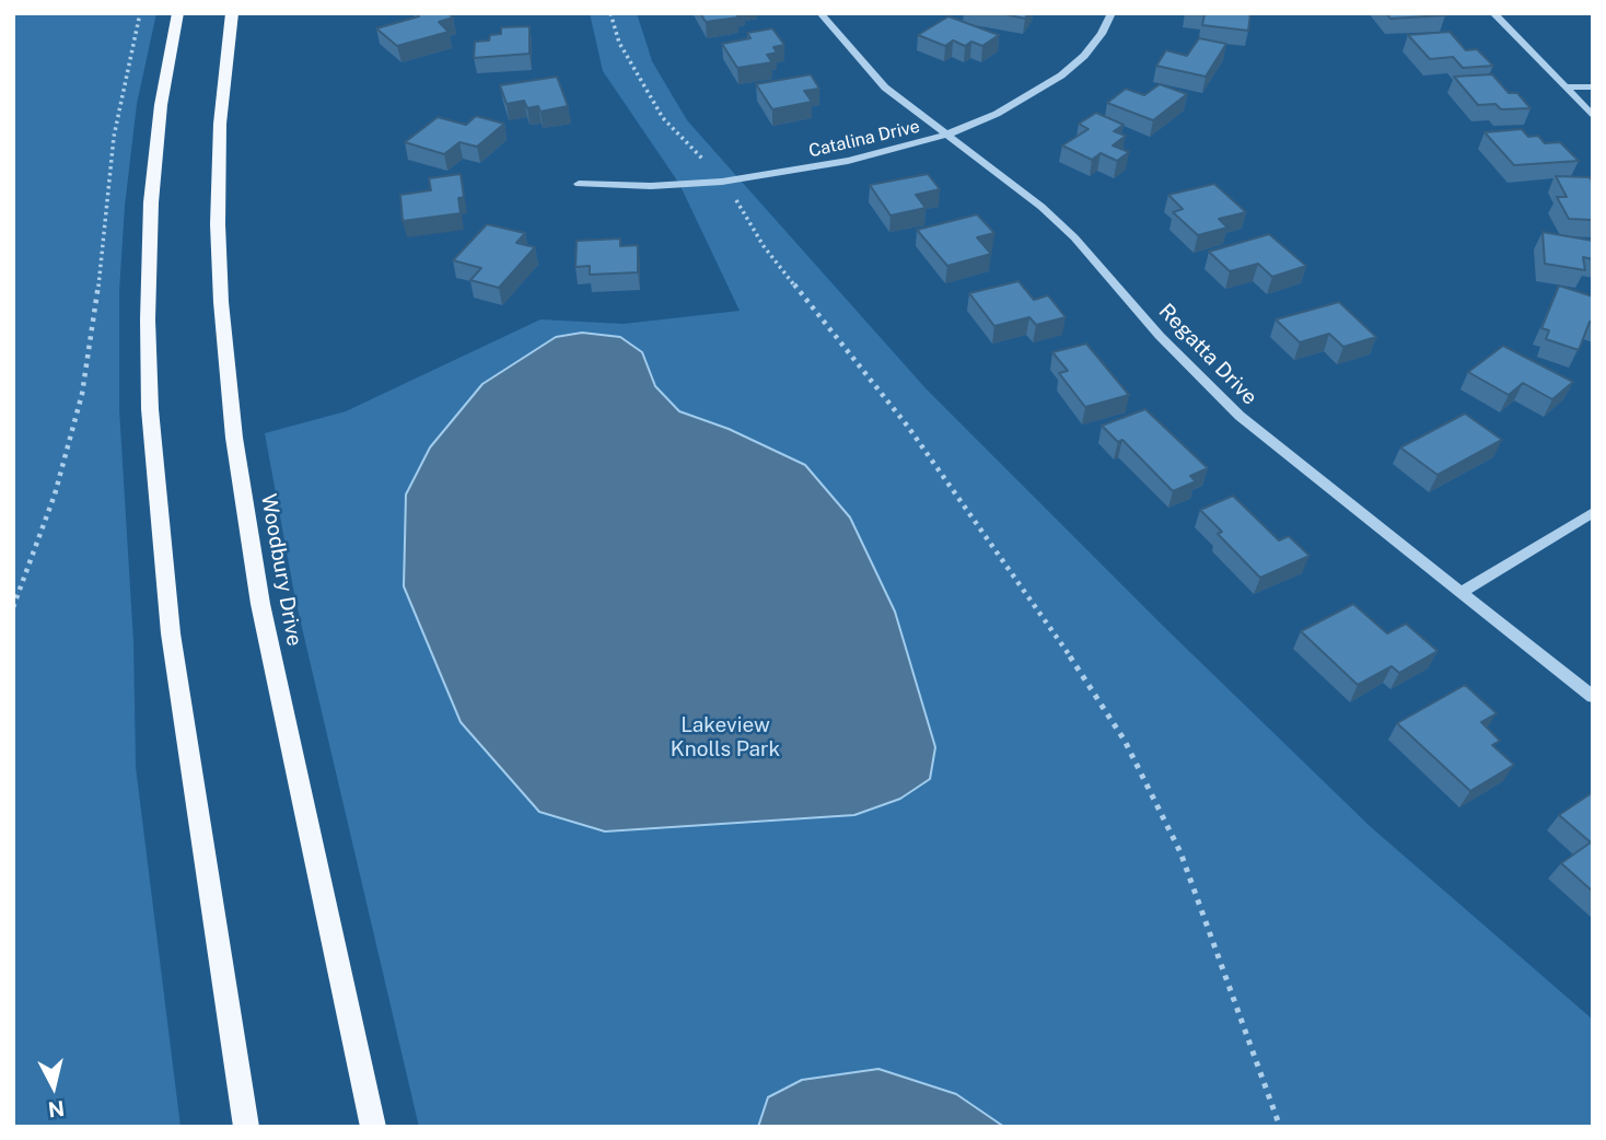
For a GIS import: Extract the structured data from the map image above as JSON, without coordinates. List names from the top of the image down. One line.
{"streets":{"main road":["Woodbury Drive"],"street":["Catalina Drive","Regatta Drive"]},"crossings":[["Catalina Drive","Regatta Drive"]],"parks":["Lakeview Knolls Park"],"north":"bottom"}
